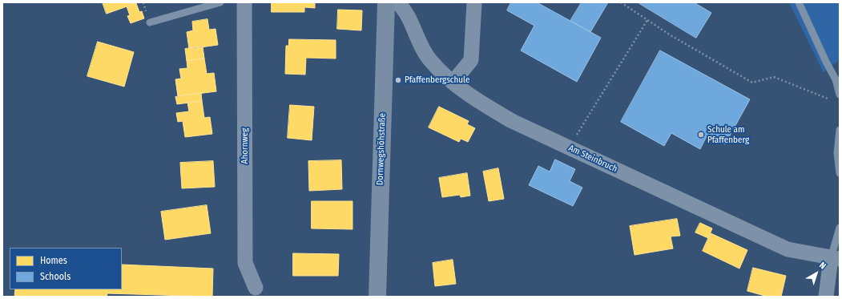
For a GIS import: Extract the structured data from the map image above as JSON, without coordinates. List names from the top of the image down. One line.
{"streets":{"street":["Ahornweg","Dornwegshöhstraße","Am Steinbruch"]},"places":["Pfaffenbergschule","Schule am Pfaffenberg"],"legend":["Homes","Schools"],"north":"top right"}
